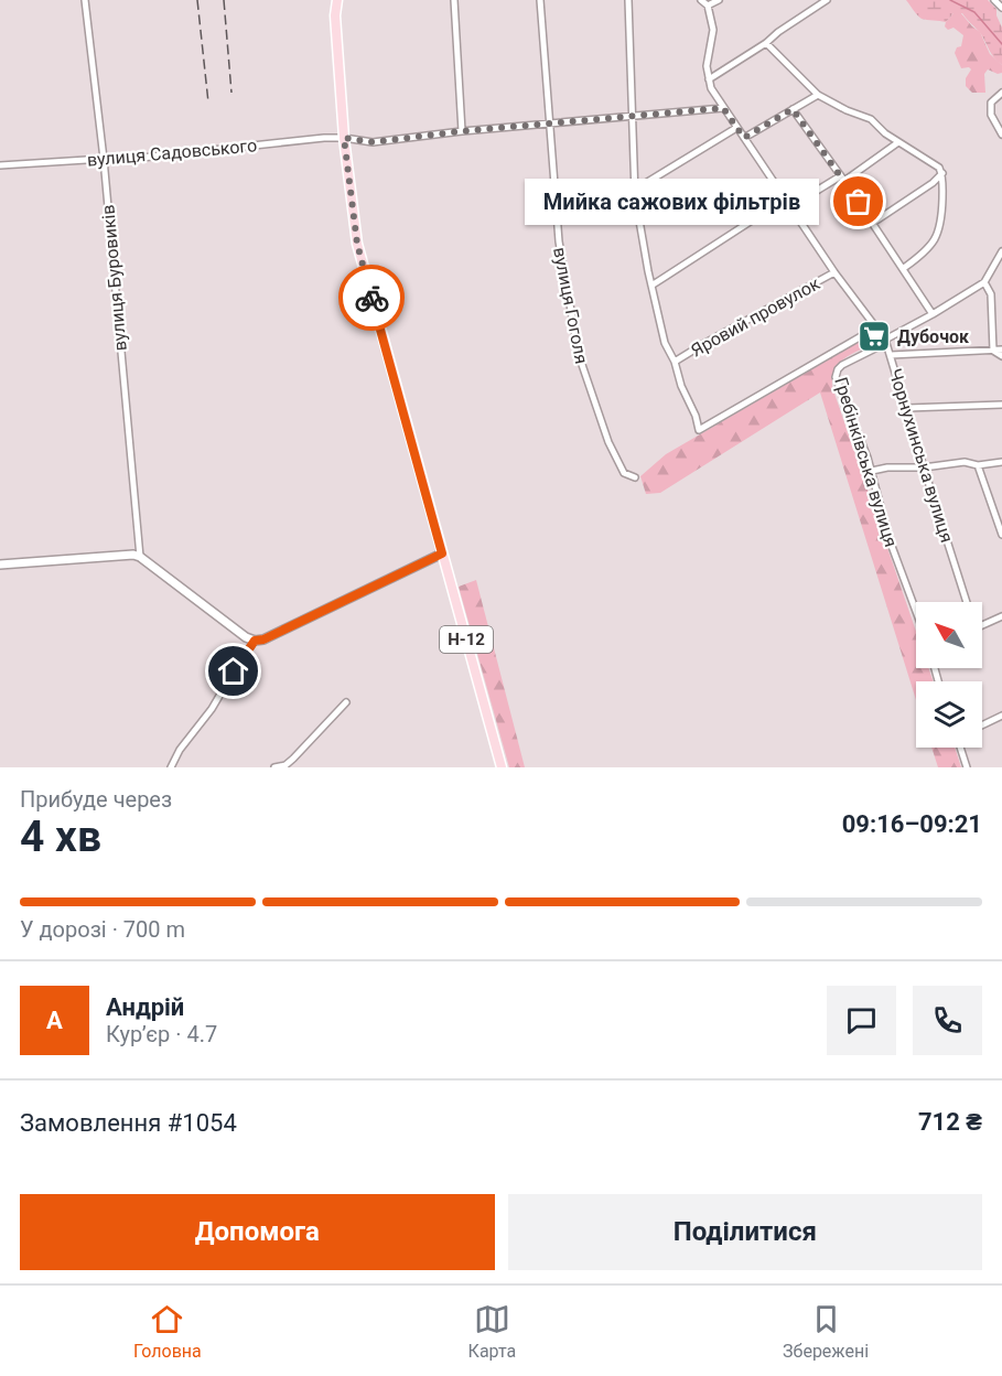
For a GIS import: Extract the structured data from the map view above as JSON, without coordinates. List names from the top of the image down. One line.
{"streets":{"main road":["Н-12"],"street":["вулиця Садовського","вулиця Буровиків","вулиця Гоголя","Яровий провулок","Чорнухинська вулиця","Гребінківська вулиця"]},"crossings":[["вулиця Садовського","вулиця Буровиків"],["вулиця Садовського","вулиця Гоголя"],["вулиця Садовського","Чорнухинська вулиця"],["вулиця Садовського","Н-12"],["Яровий провулок","Чорнухинська вулиця"],["Чорнухинська вулиця","Гребінківська вулиця"]],"places":{"other":["Мийка сажових фільтрів"],"supermarket":["Дубочок"]},"north":"top left","page":{"bubble":"Мийка сажових фільтрів","heading":["4 хв","Прибуде через","09:16–09:21"],"panel":["Андрій","Кур’єр · 4.7","Замовлення #1054","712 ₴"],"bar":"У дорозі · 700 m","round":"А","buttons":["Допомога","Поділитися"],"tabs":["Головна","Карта","Збережені"]}}
